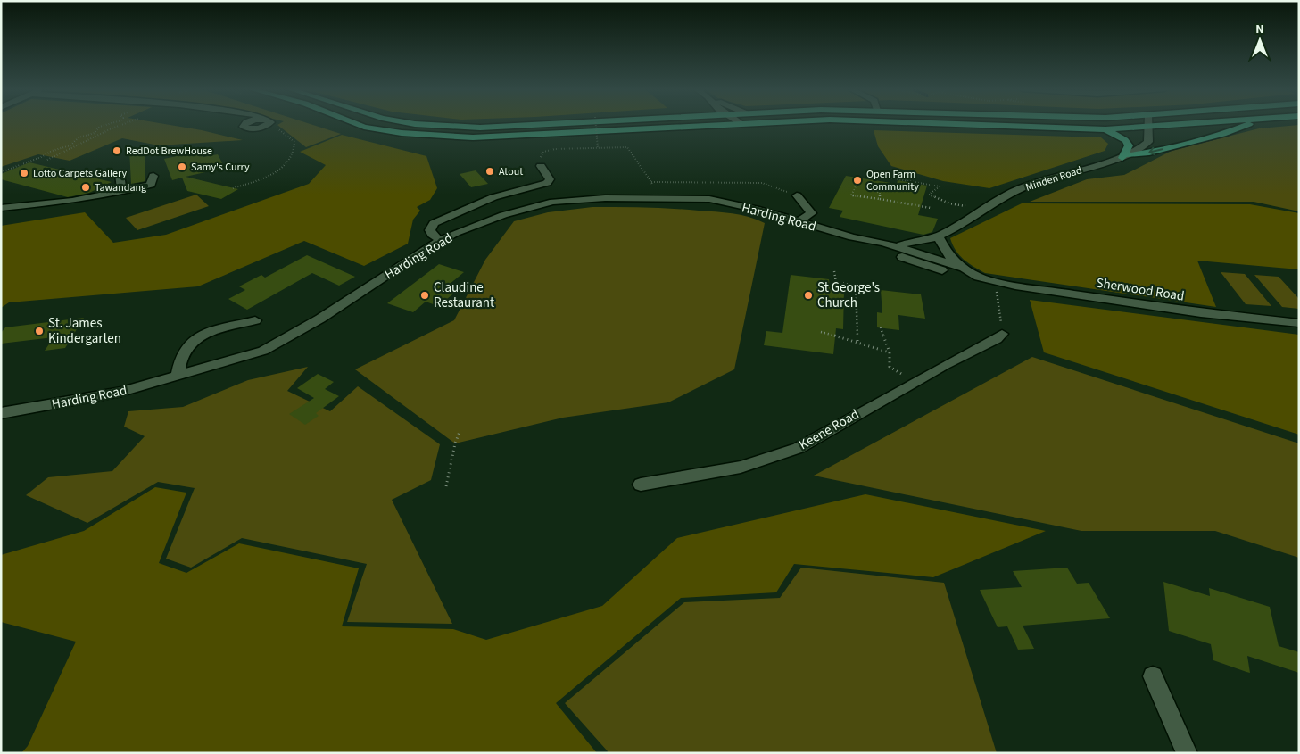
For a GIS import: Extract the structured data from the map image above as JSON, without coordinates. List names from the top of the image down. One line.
{"streets":{"street":["Minden Road","Harding Road","Sherwood Road","Keene Road"]},"crossings":[["Minden Road","Harding Road"],["Minden Road","Sherwood Road"],["Harding Road","Sherwood Road"]],"places":["RedDot BrewHouse","Samy's Curry","Atout","Lotto Carpets Gallery","Open Farm Community","Tawandang","Claudine Restaurant","St George's Church","St. James Kindergarten"],"north":"top"}
